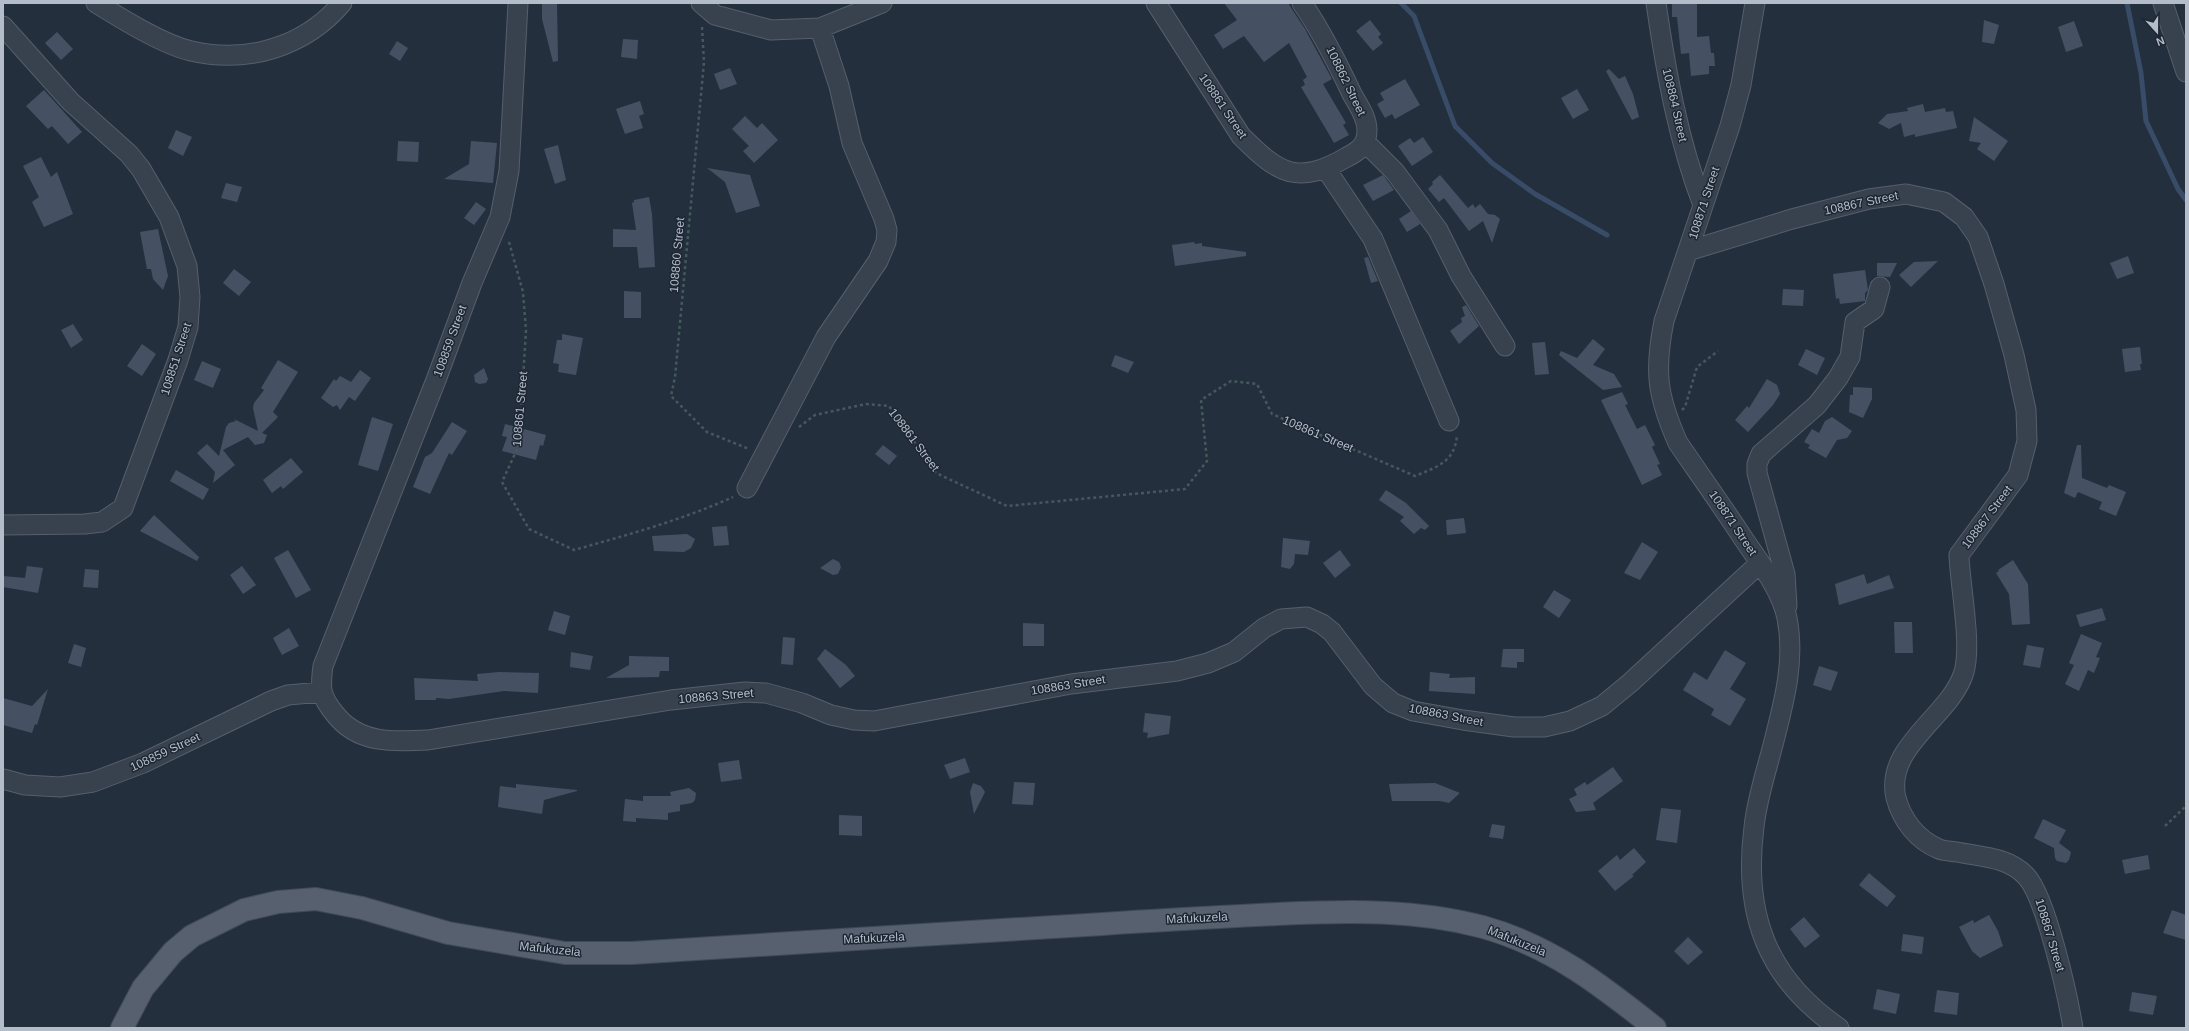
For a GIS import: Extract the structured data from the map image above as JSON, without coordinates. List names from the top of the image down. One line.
{"streets":{"main road":["Mafukuzela"],"street":["108862 Street","108864 Street","108861 Street","108871 Street","108867 Street","108859 Street","108851 Street","108863 Street"],"path":["108860 Street"]},"crossings":[["108864 Street","108871 Street"],["108861 Street","108859 Street"],["108871 Street","108867 Street"],["108871 Street","108863 Street"],["108859 Street","108863 Street"]],"north":"bottom"}
